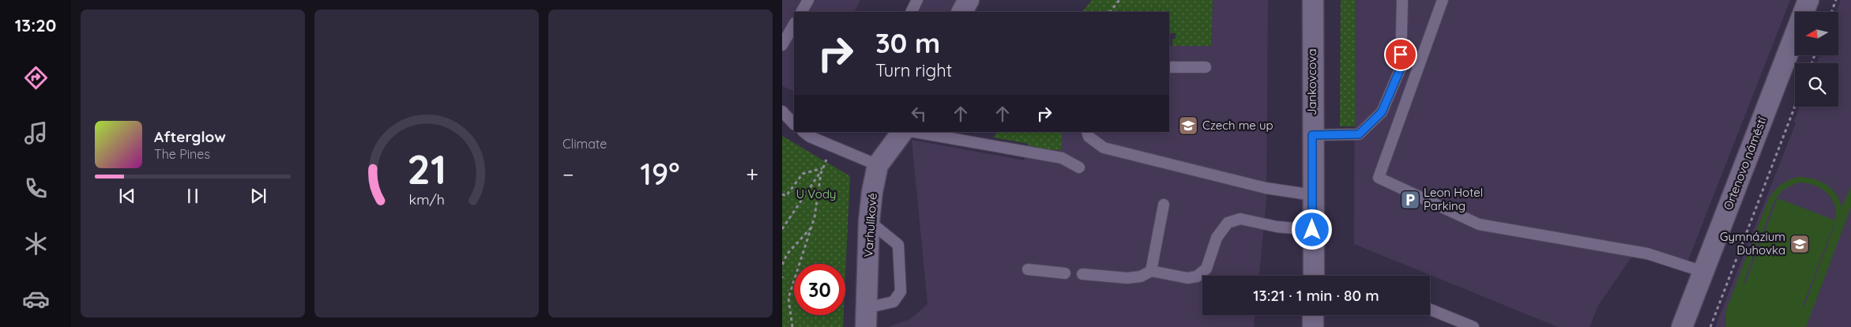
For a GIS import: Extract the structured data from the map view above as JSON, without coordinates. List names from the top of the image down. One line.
{"streets":{"street":["Jankovcova","Ortenovo náměstí","Varhulíkové"]},"parks":["U Vody"],"places":{"school or university":["Czech me up","Gymnázium Duhovka"],"parking":["Leon Hotel Parking"]},"north":"left","page":{"tabs":"13:20","tile":"Climate","turn":["30 m","Turn right"],"song":["Afterglow","The Pines"],"heat":["−","19°","+"],"limit":"30","trip":"13:21 · 1 min · 80 m","gauge":["21","km/h"]}}
